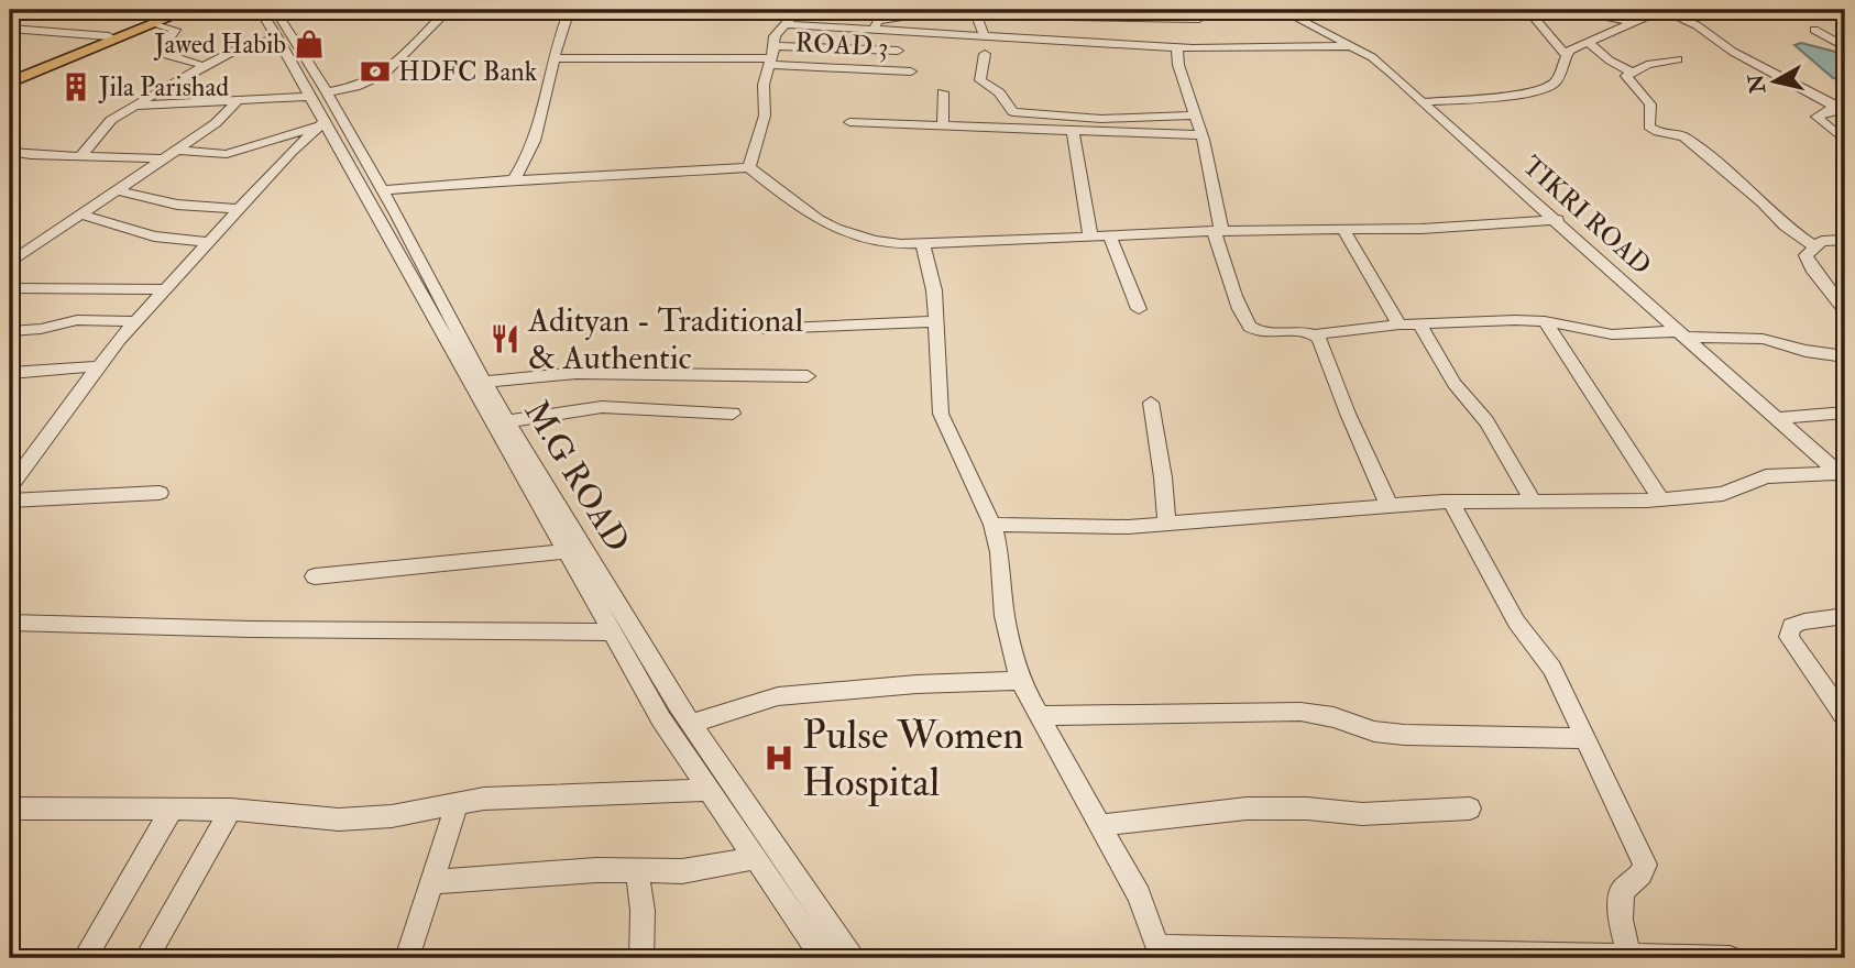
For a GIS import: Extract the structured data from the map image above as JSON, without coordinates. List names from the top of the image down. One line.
{"streets":{"street":["ROAD 3","TIKRI ROAD","M.G ROAD"]},"places":{"shop":["Jawed Habib"],"bank":["HDFC Bank"],"building":["Jila Parishad"],"restaurant":["Adityan - Traditional & Authentic"],"hospital":["Pulse Women Hospital"]},"north":"left"}
